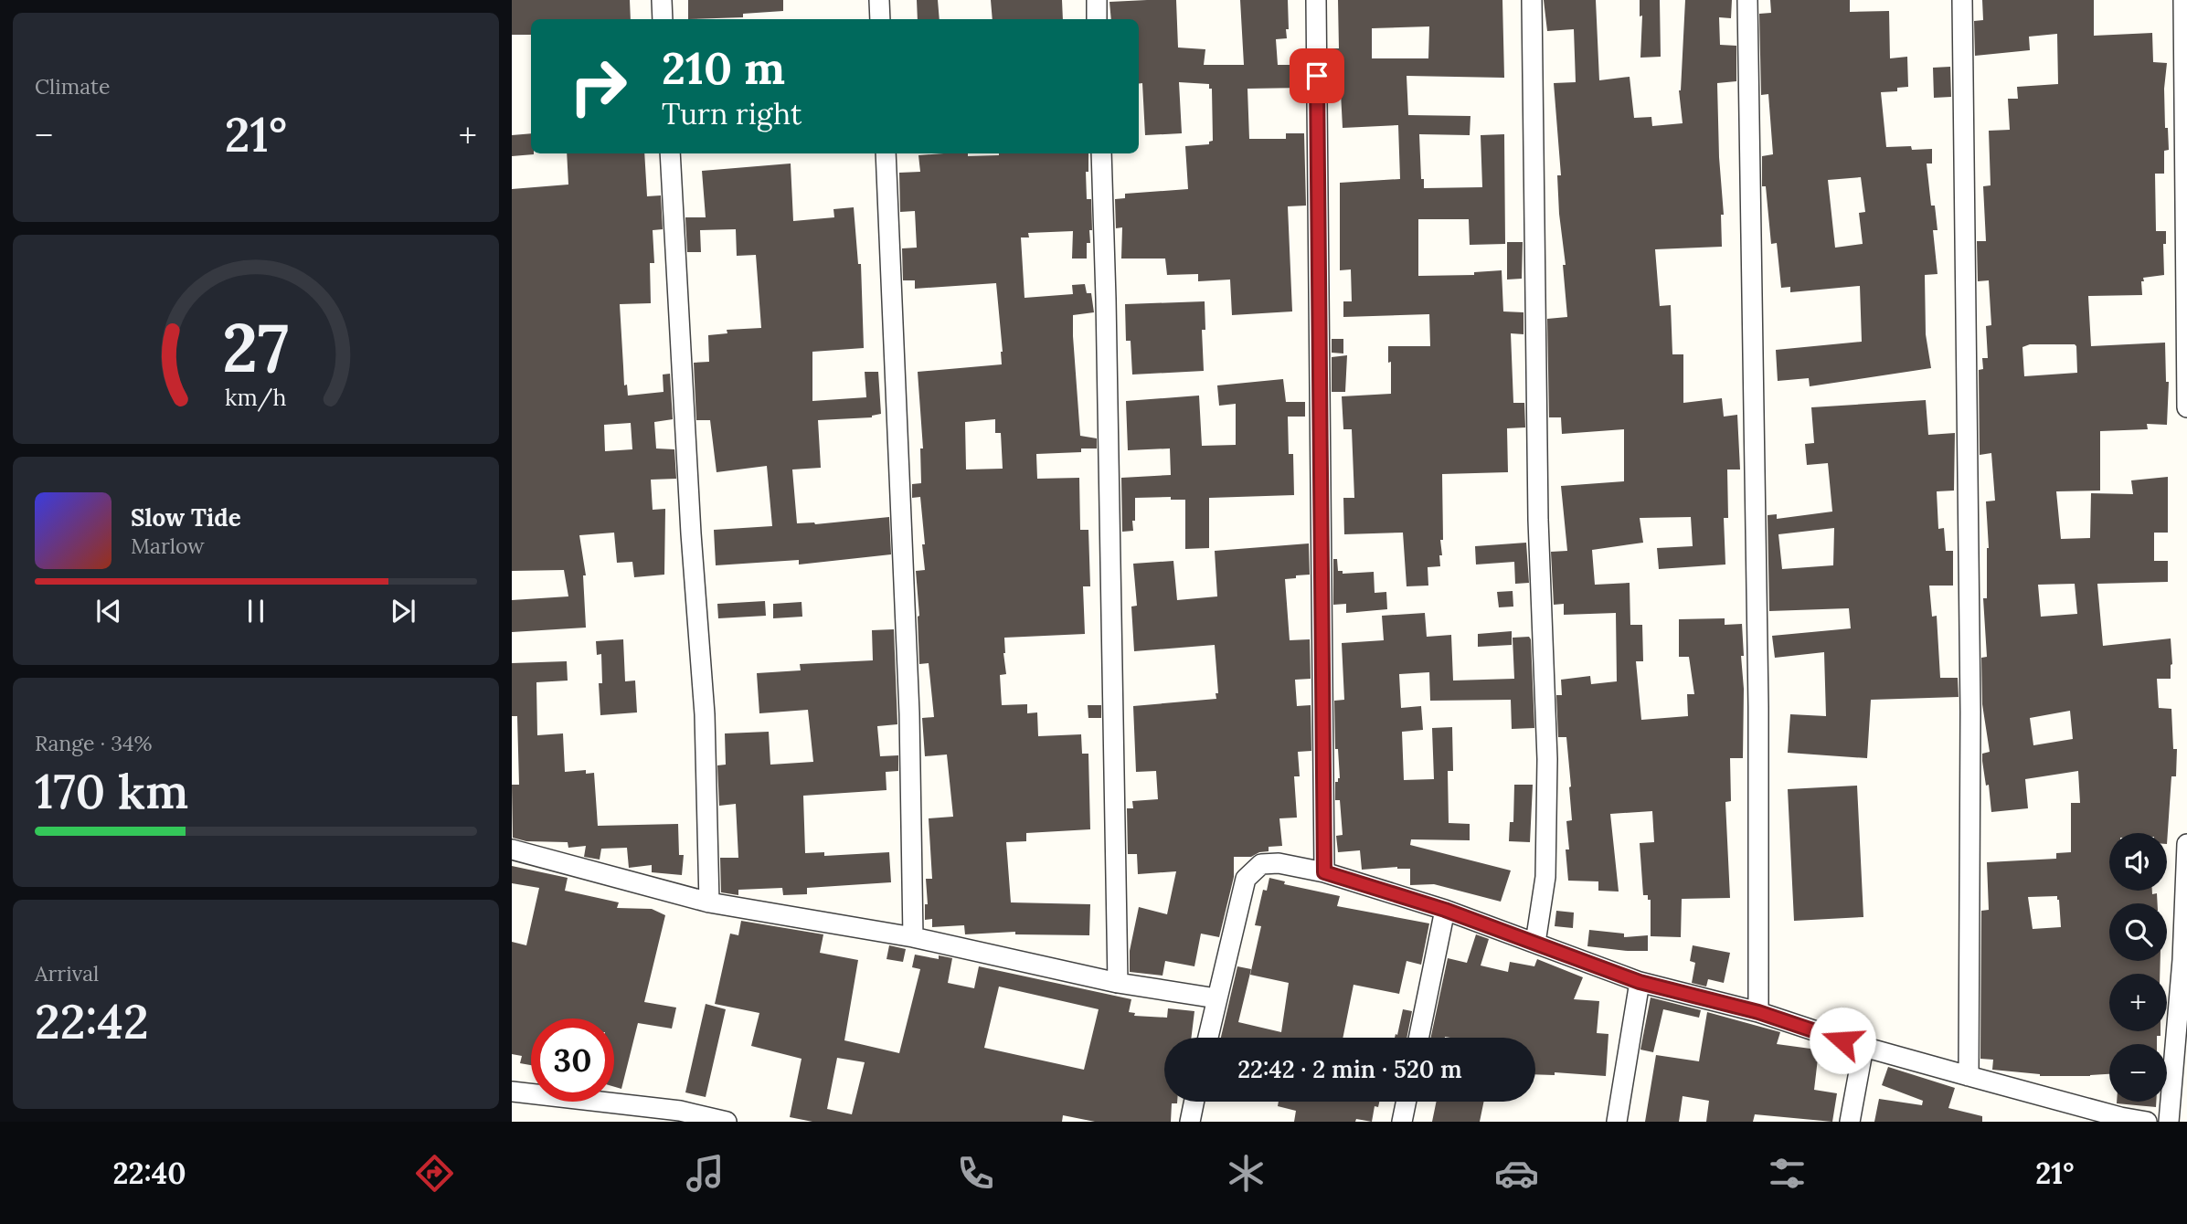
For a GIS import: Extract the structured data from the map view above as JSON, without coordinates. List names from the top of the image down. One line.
{"page":{"tile":["Climate",["Range · 34%","170 km"],["Arrival","22:42"]],"turn":["210 m","Turn right"],"heat":["−","21°","+"],"song":["Slow Tide","Marlow"],"map_buttons":["+","−"],"limit":"30","trip":"22:42 · 2 min · 520 m","tabs":["22:40","21°"],"gauge":["27","km/h"]}}
